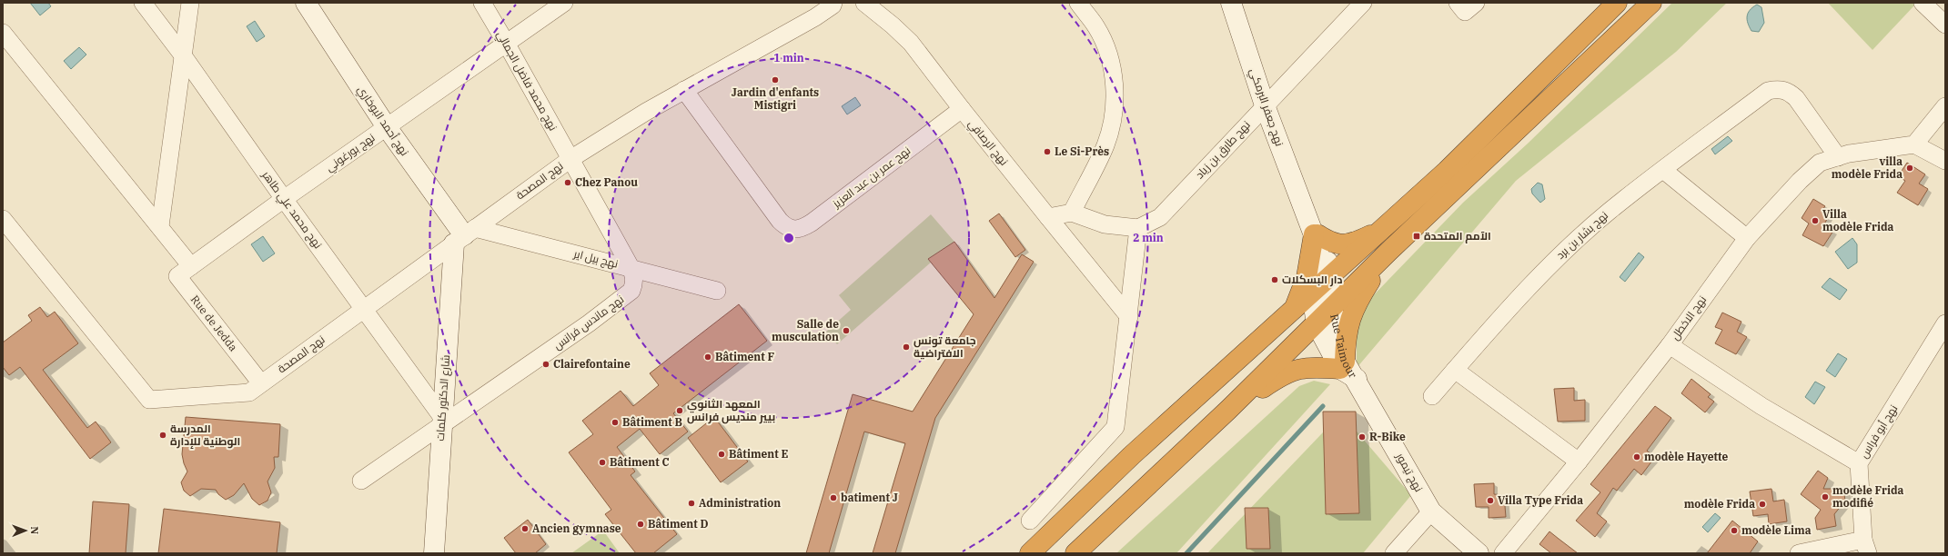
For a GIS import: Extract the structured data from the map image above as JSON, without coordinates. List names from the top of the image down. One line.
{"streets":{"street":["نهج محمد فاضل الجمالي","نهج جعفر البرمكي","نهج أحمد البوخاري","نهج الرصافي","نهج طارق بن زياد","نهج بورغوني","نهج عمر بن عبد العزيز","نهج المصحة","نهج محمد علي طاهر","نهج بشار بن برد","نهج بيل اير","نهج الاخطل","نهج ماندس فرانس","Rue de Jedda","Rue Taimour","شارع الدكتور كلمات","نهج أبو فراس","نهج تيمور"]},"crossings":[["نهج محمد فاضل الجمالي","نهج بورغوني"],["نهج محمد فاضل الجمالي","نهج المصحة"],["نهج محمد فاضل الجمالي","نهج ماندس فرانس"],["نهج جعفر البرمكي","نهج طارق بن زياد"],["نهج جعفر البرمكي","Rue Taimour"],["نهج أحمد البوخاري","نهج بورغوني"],["نهج أحمد البوخاري","نهج المصحة"],["نهج أحمد البوخاري","نهج بيل اير"],["نهج أحمد البوخاري","شارع الدكتور كلمات"],["نهج الرصافي","نهج عمر بن عبد العزيز"],["نهج بورغوني","نهج محمد علي طاهر"],["نهج بورغوني","Rue de Jedda"],["نهج عمر بن عبد العزيز","نهج المصحة"],["نهج المصحة","نهج محمد علي طاهر"],["نهج المصحة","نهج بيل اير"],["نهج المصحة","نهج ماندس فرانس"],["نهج المصحة","Rue de Jedda"],["نهج المصحة","شارع الدكتور كلمات"],["نهج محمد علي طاهر","نهج ماندس فرانس"],["نهج محمد علي طاهر","شارع الدكتور كلمات"],["نهج بشار بن برد","نهج الاخطل"],["نهج بيل اير","نهج ماندس فرانس"],["نهج بيل اير","شارع الدكتور كلمات"],["نهج ماندس فرانس","شارع الدكتور كلمات"],["Rue Taimour","نهج تيمور"]],"places":{"other":["Jardin d'enfants Mistigri","Le Si-Près","villa modèle Frida","Chez Panou","Villa modèle Frida","دار البسكلات","Salle de musculation","جامعة تونس الافتراضية","Bâtiment F","Clairefontaine","المعهد الثانوي بيير منديس فرانس","Bâtiment B","المدرسة الوطنية للإدارة","R-Bike","Bâtiment E","modèle Hayette","Bâtiment C","modèle Frida modifié","batiment J","Villa Type Frida","Administration","modèle Frida","Bâtiment D","Ancien gymnase","modèle Lima"],"transit":["الآمم المتحدة"]},"north":"right","rings":["1 min","2 min"]}
